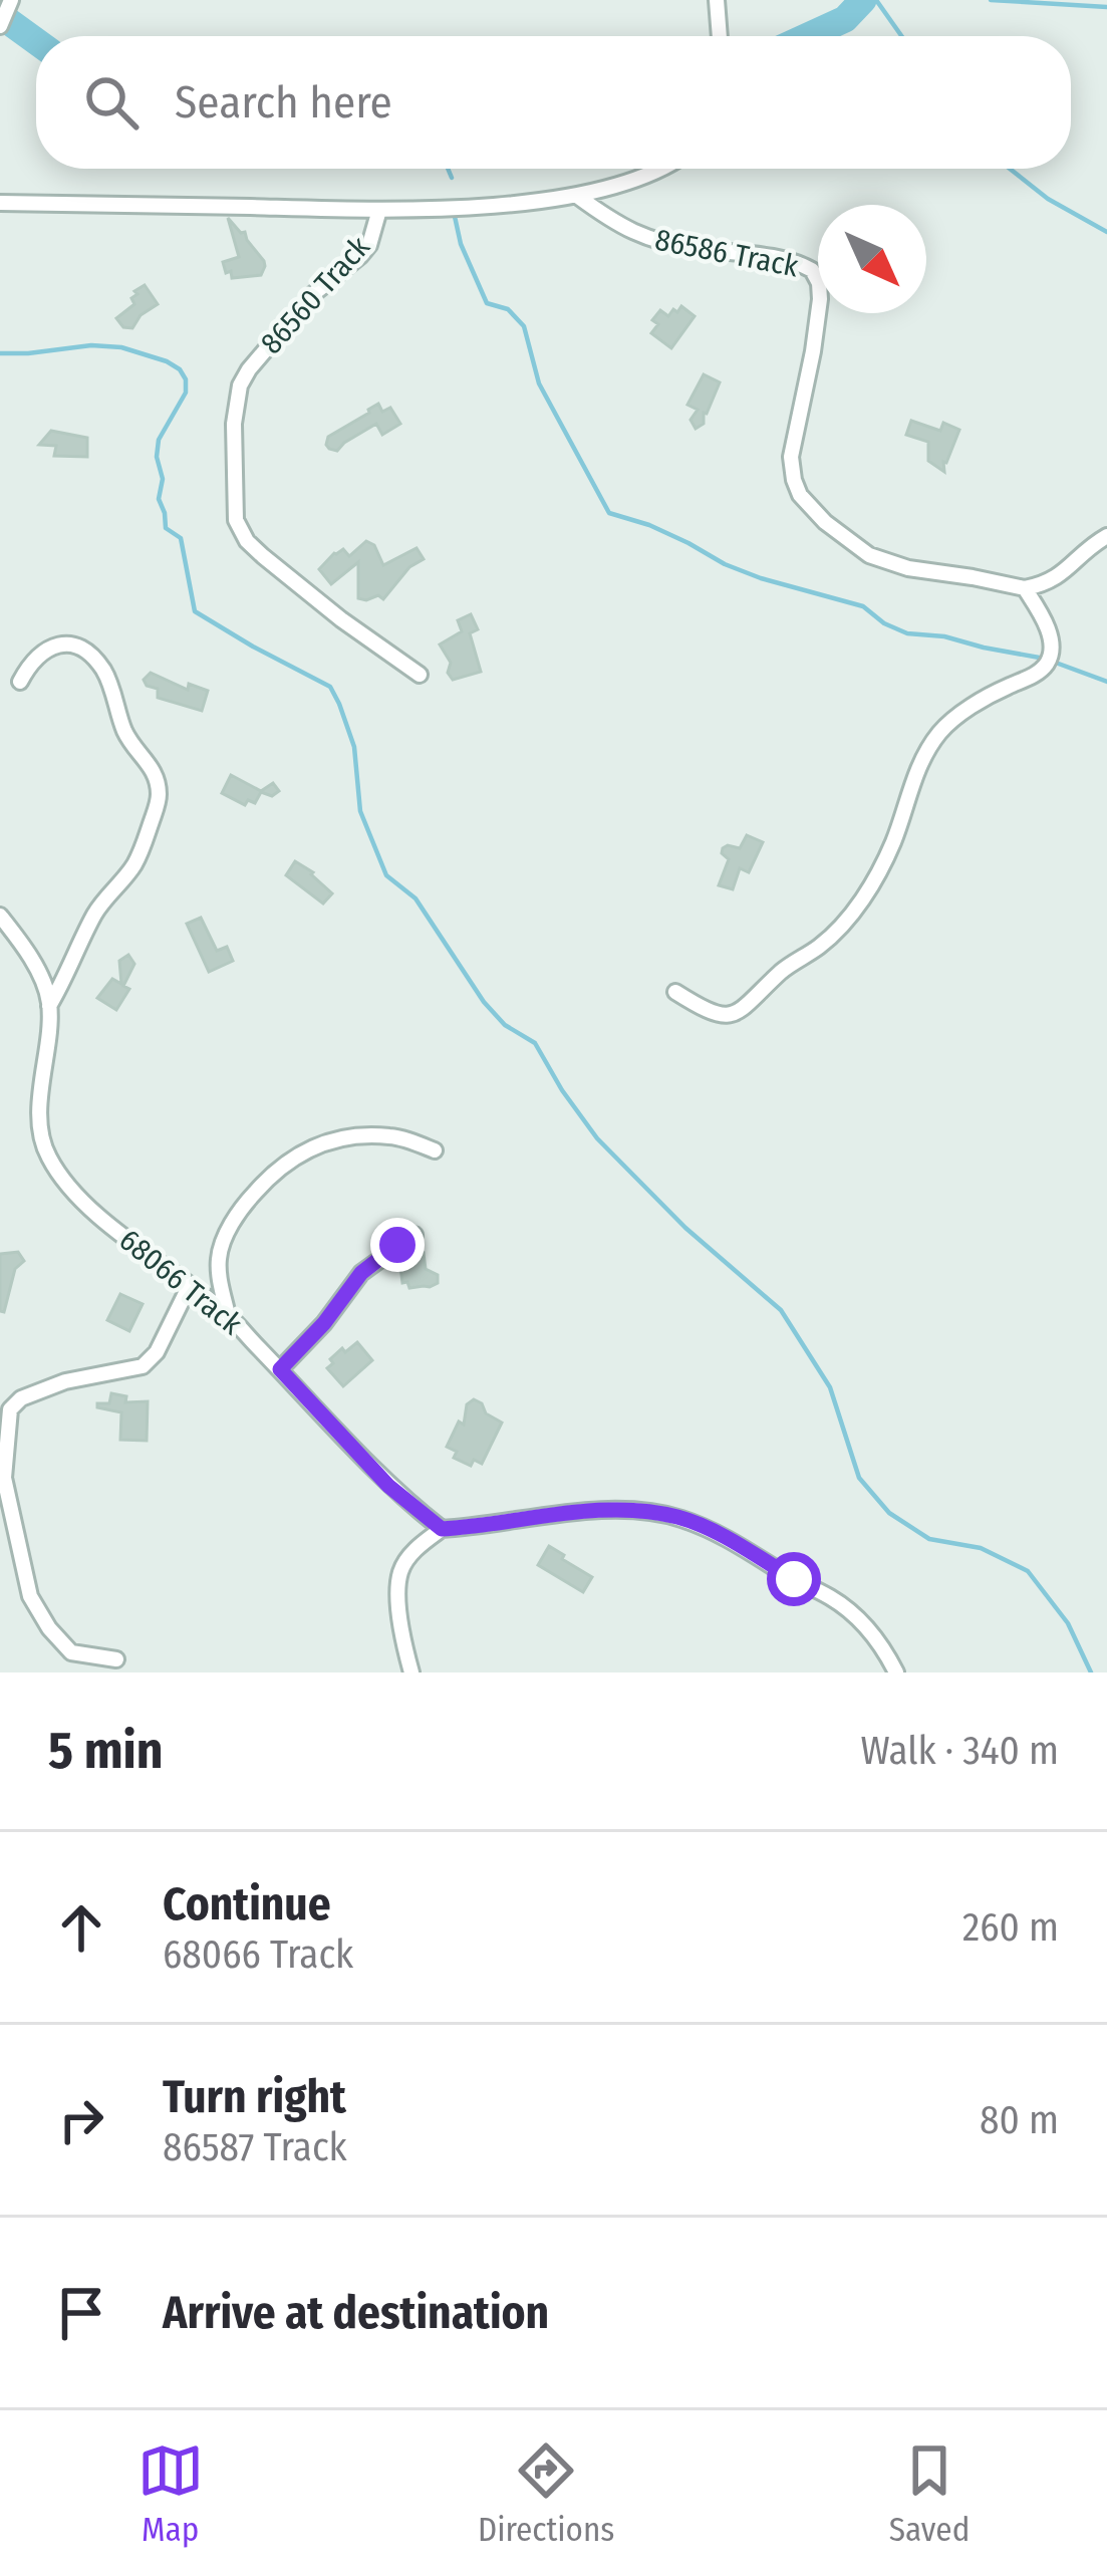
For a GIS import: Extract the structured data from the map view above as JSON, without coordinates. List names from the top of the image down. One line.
{"streets":{"street":["86586 Track","86560 Track","68066 Track"]},"north":"bottom right","page":{"search":"Search here","heading":["5 min","Walk · 340 m"],"list":[["Continue","68066 Track","260 m"],["Turn right","86587 Track","80 m"],"Arrive at destination"],"nav":["Map","Directions","Saved"]}}
